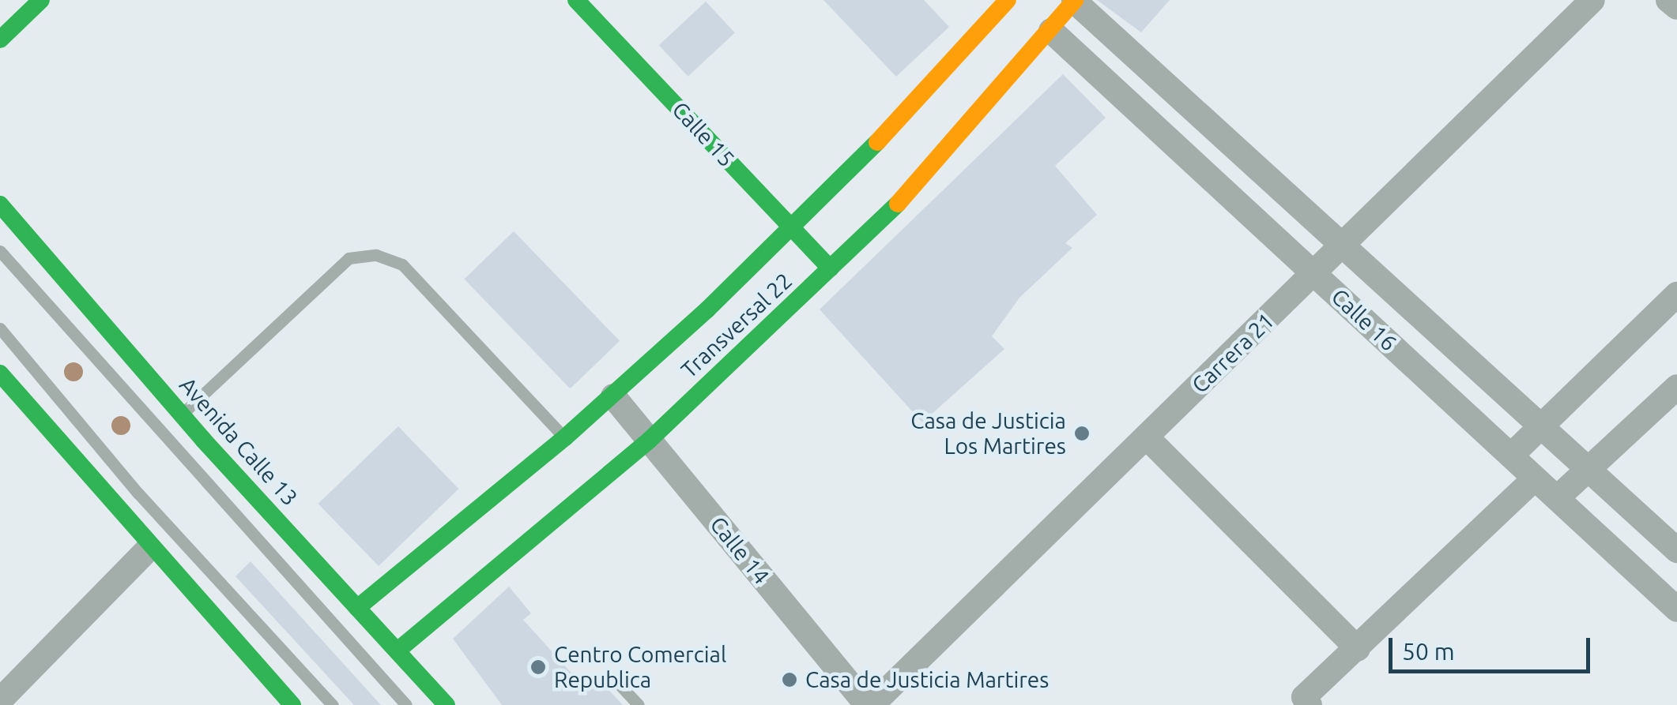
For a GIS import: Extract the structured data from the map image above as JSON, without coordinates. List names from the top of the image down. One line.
{"streets":{"street":["Calle 15","Calle 16","Transversal 22","Carrera 21","Avenida Calle 13","Calle 14"]},"crossings":[["Calle 15","Transversal 22"],["Calle 16","Transversal 22"],["Calle 16","Carrera 21"],["Transversal 22","Avenida Calle 13"],["Transversal 22","Calle 14"],["Carrera 21","Calle 14"]],"places":["Casa de Justicia Los Martires","Centro Comercial Republica","Casa de Justicia Martires"],"scale_bar":"50 m"}
